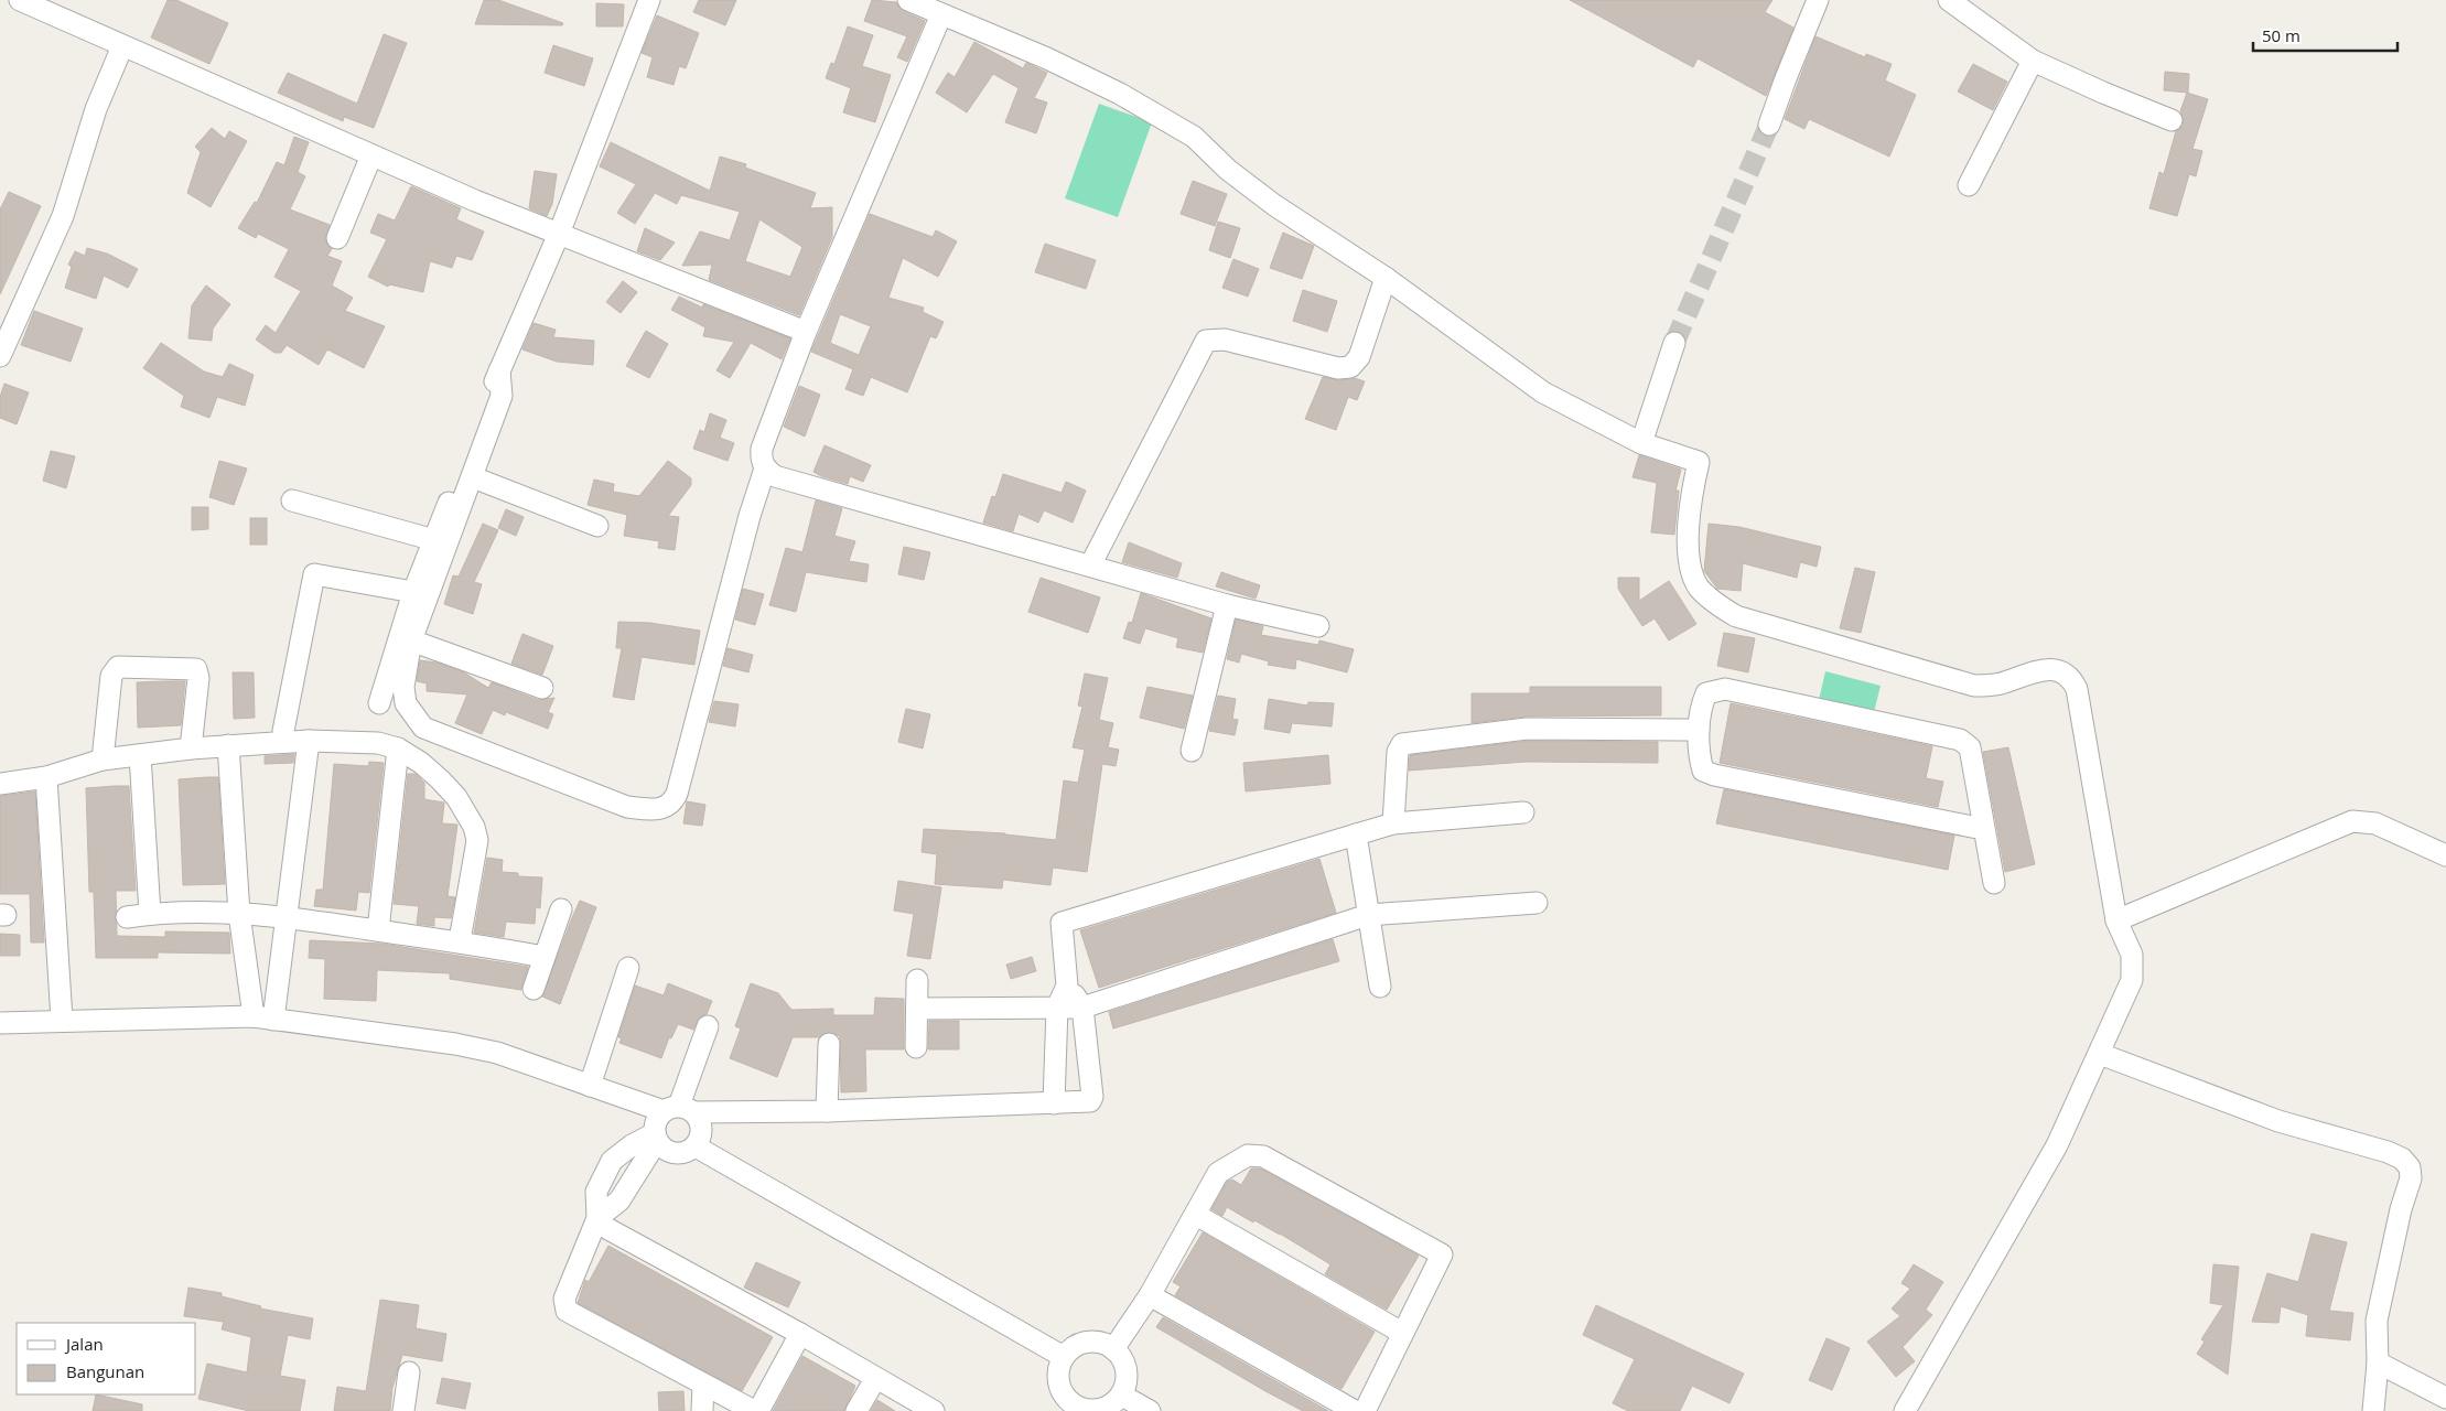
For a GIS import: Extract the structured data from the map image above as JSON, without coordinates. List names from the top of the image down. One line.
{"legend":["Jalan","Bangunan"],"scale_bar":"50 m"}
